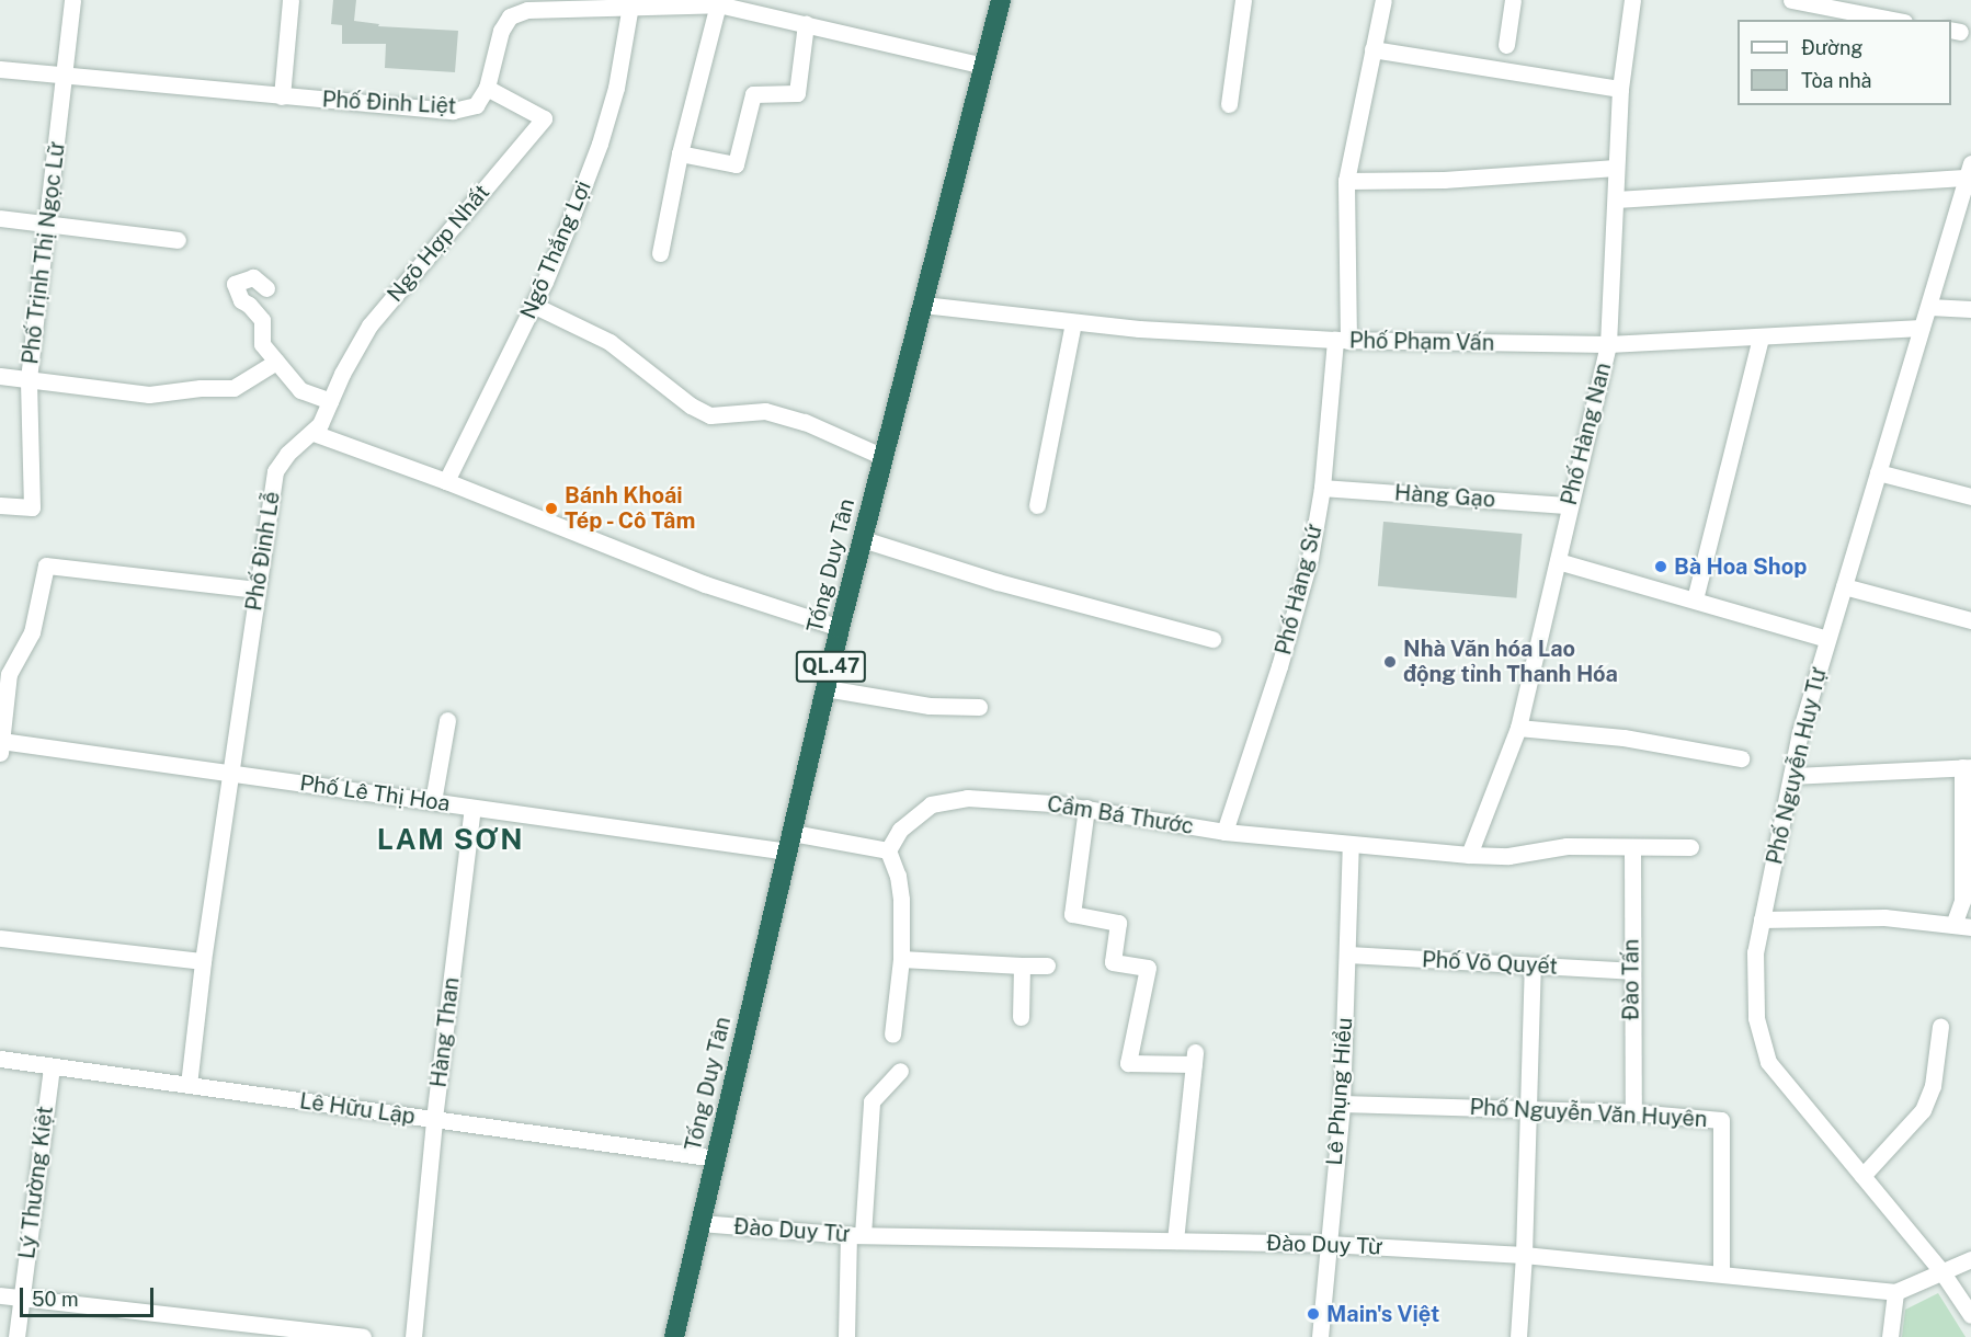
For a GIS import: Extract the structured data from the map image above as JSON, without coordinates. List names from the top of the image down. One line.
{"streets":{"highway":["Tống Duy Tân","QL.47"],"street":["Phố Đinh Liệt","Ngõ Hợp Nhất","Ngõ Thắng Lợi","Phố Trịnh Thị Ngọc Lữ","Phố Phạm Vấn","Phố Hàng Nan","Hàng Gạo","Phố Đinh Lễ","Phố Hàng Sứ","Phố Nguyễn Huy Tự","Phố Lê Thị Hoa","Cầm Bá Thước","Phố Võ Quyết","Đào Tấn","Hàng Than","Lê Phụng Hiểu","Lê Hữu Lập","Phố Nguyễn Văn Huyên","Lý Thường Kiệt","Đào Duy Từ"]},"crossings":[["Phố Đinh Liệt","Ngõ Hợp Nhất"],["Phố Đinh Liệt","Ngõ Thắng Lợi"],["Phố Đinh Liệt","Phố Trịnh Thị Ngọc Lữ"],["Phố Đinh Liệt","Tống Duy Tân"],["Ngõ Hợp Nhất","Phố Đinh Lễ"],["Phố Phạm Vấn","Phố Hàng Nan"],["Phố Phạm Vấn","Tống Duy Tân"],["Phố Phạm Vấn","Phố Hàng Sứ"],["Phố Phạm Vấn","Phố Nguyễn Huy Tự"],["Phố Hàng Nan","Hàng Gạo"],["Phố Hàng Nan","Cầm Bá Thước"],["Hàng Gạo","Phố Hàng Sứ"],["Phố Đinh Lễ","Phố Lê Thị Hoa"],["Phố Đinh Lễ","Lê Hữu Lập"],["Tống Duy Tân","Phố Lê Thị Hoa"],["Tống Duy Tân","Lê Hữu Lập"],["Tống Duy Tân","Đào Duy Từ"],["Phố Hàng Sứ","Cầm Bá Thước"],["Phố Lê Thị Hoa","Hàng Than"],["Cầm Bá Thước","Đào Tấn"],["Cầm Bá Thước","Lê Phụng Hiểu"],["Phố Võ Quyết","Đào Tấn"],["Phố Võ Quyết","Lê Phụng Hiểu"],["Đào Tấn","Phố Nguyễn Văn Huyên"],["Hàng Than","Lê Hữu Lập"],["Lê Phụng Hiểu","Phố Nguyễn Văn Huyên"],["Lê Phụng Hiểu","Đào Duy Từ"],["Lê Hữu Lập","Lý Thường Kiệt"],["Phố Nguyễn Văn Huyên","Đào Duy Từ"]],"districts":["LAM SƠN"],"places":["Bánh Khoái Tép - Cô Tâm","Bà Hoa Shop","Nhà Văn hóa Lao động tỉnh Thanh Hóa","Main's Việt"],"legend":["Đường","Tòa nhà"],"scale_bar":"50 m"}
